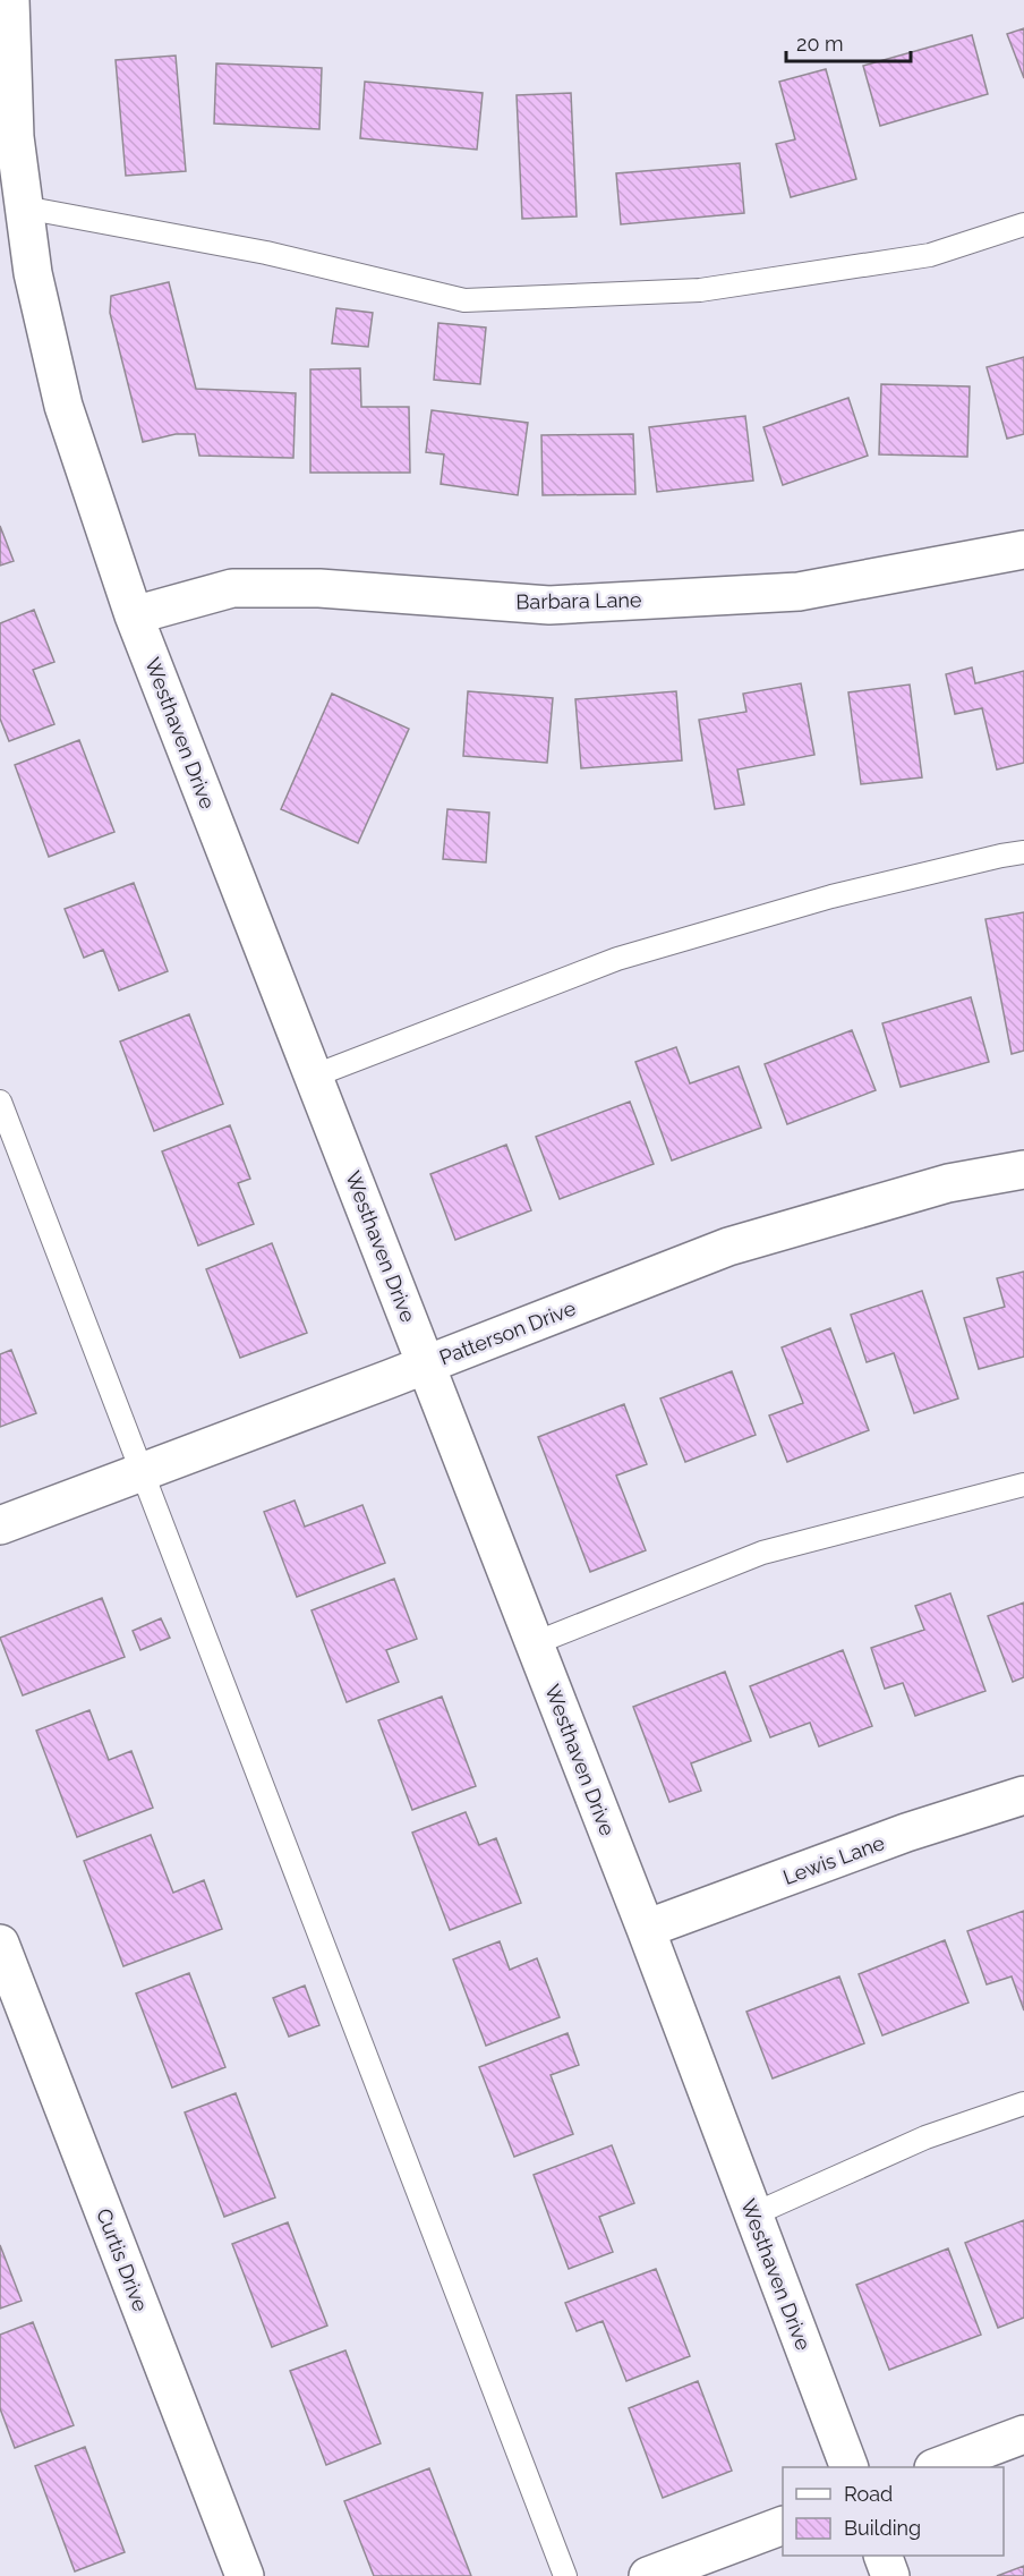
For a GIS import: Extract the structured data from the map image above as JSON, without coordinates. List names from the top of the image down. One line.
{"streets":{"street":["Barbara Lane","Westhaven Drive","Patterson Drive","Lewis Lane","Curtis Drive"]},"crossings":[["Barbara Lane","Westhaven Drive"],["Westhaven Drive","Patterson Drive"],["Westhaven Drive","Lewis Lane"]],"legend":["Road","Building"],"scale_bar":"20 m"}
